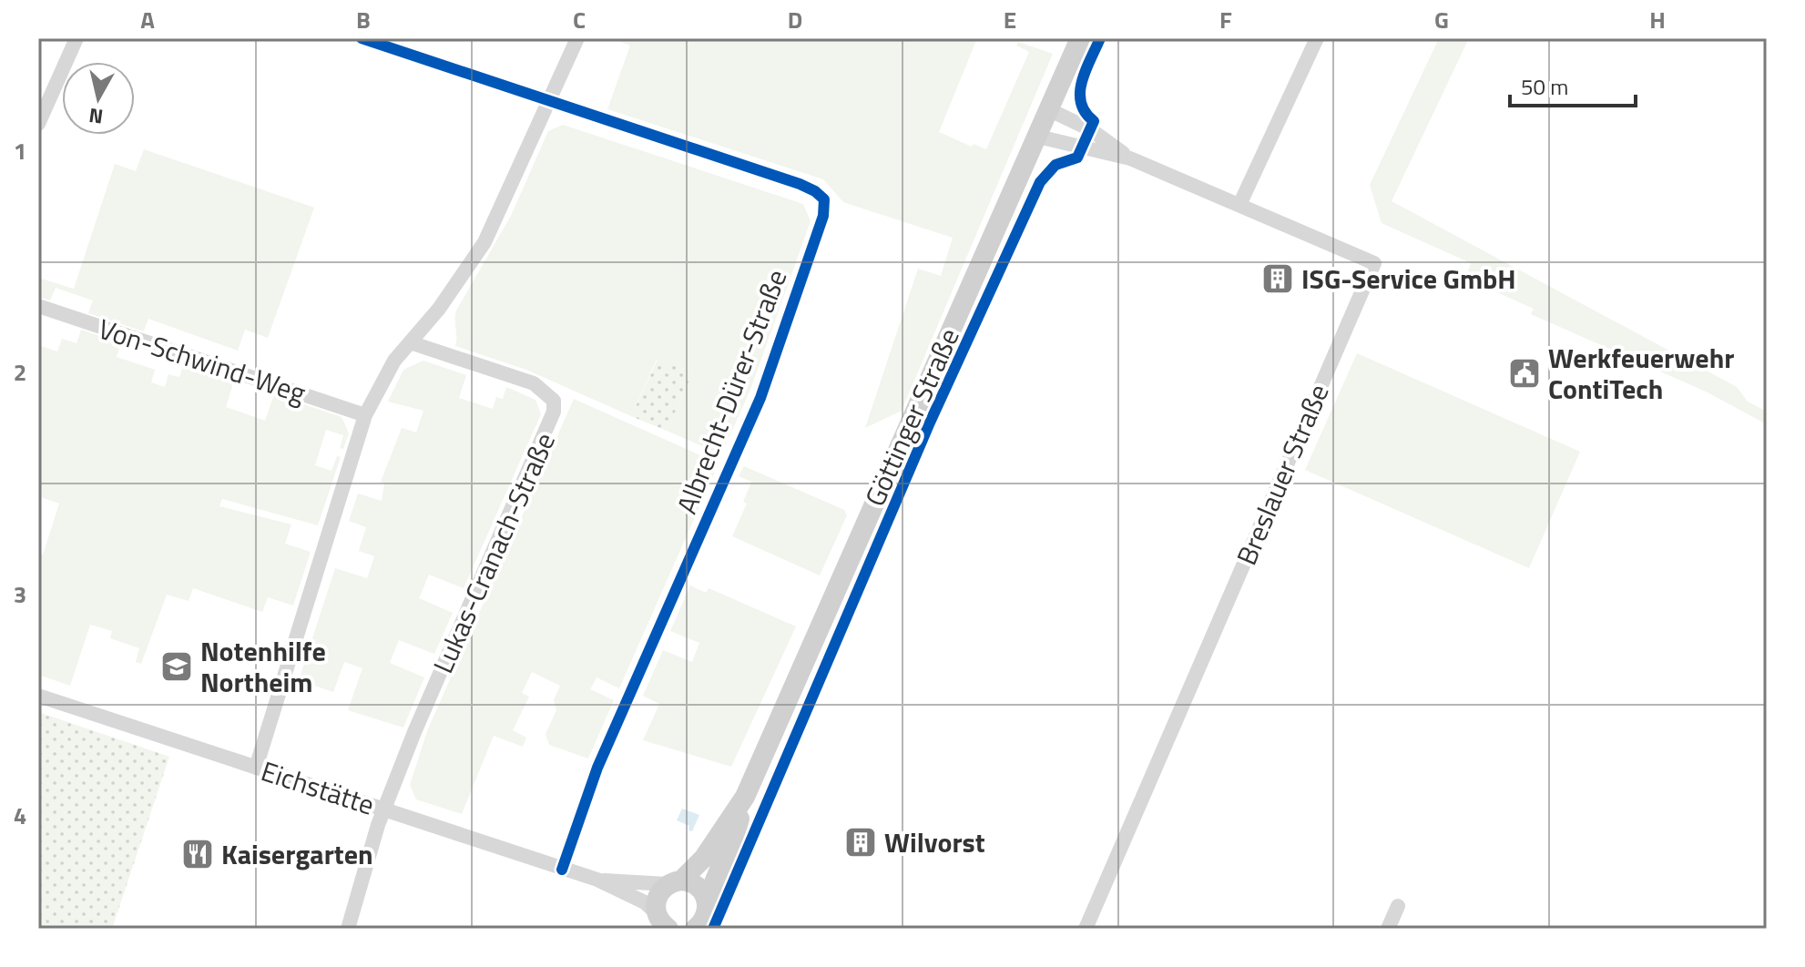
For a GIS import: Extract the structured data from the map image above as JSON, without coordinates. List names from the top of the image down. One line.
{"streets":{"main road":["Göttinger Straße"],"street":["Von-Schwind-Weg","Albrecht-Dürer-Straße","Breslauer Straße","Lukas-Cranach-Straße","Eichstätte"]},"crossings":[["Albrecht-Dürer-Straße","Eichstätte"],["Göttinger Straße","Breslauer Straße"],["Göttinger Straße","Eichstätte"],["Lukas-Cranach-Straße","Eichstätte"]],"places":{"building":["ISG-Service GmbH","Wilvorst"],"public building":["Werkfeuerwehr ContiTech"],"school or university":["Notenhilfe Northeim"],"restaurant":["Kaisergarten"]},"scale_bar":"50 m","north":"bottom","grid":{"columns":["A","B","C","D","E","F","G","H"],"rows":["1","2","3","4"]}}
